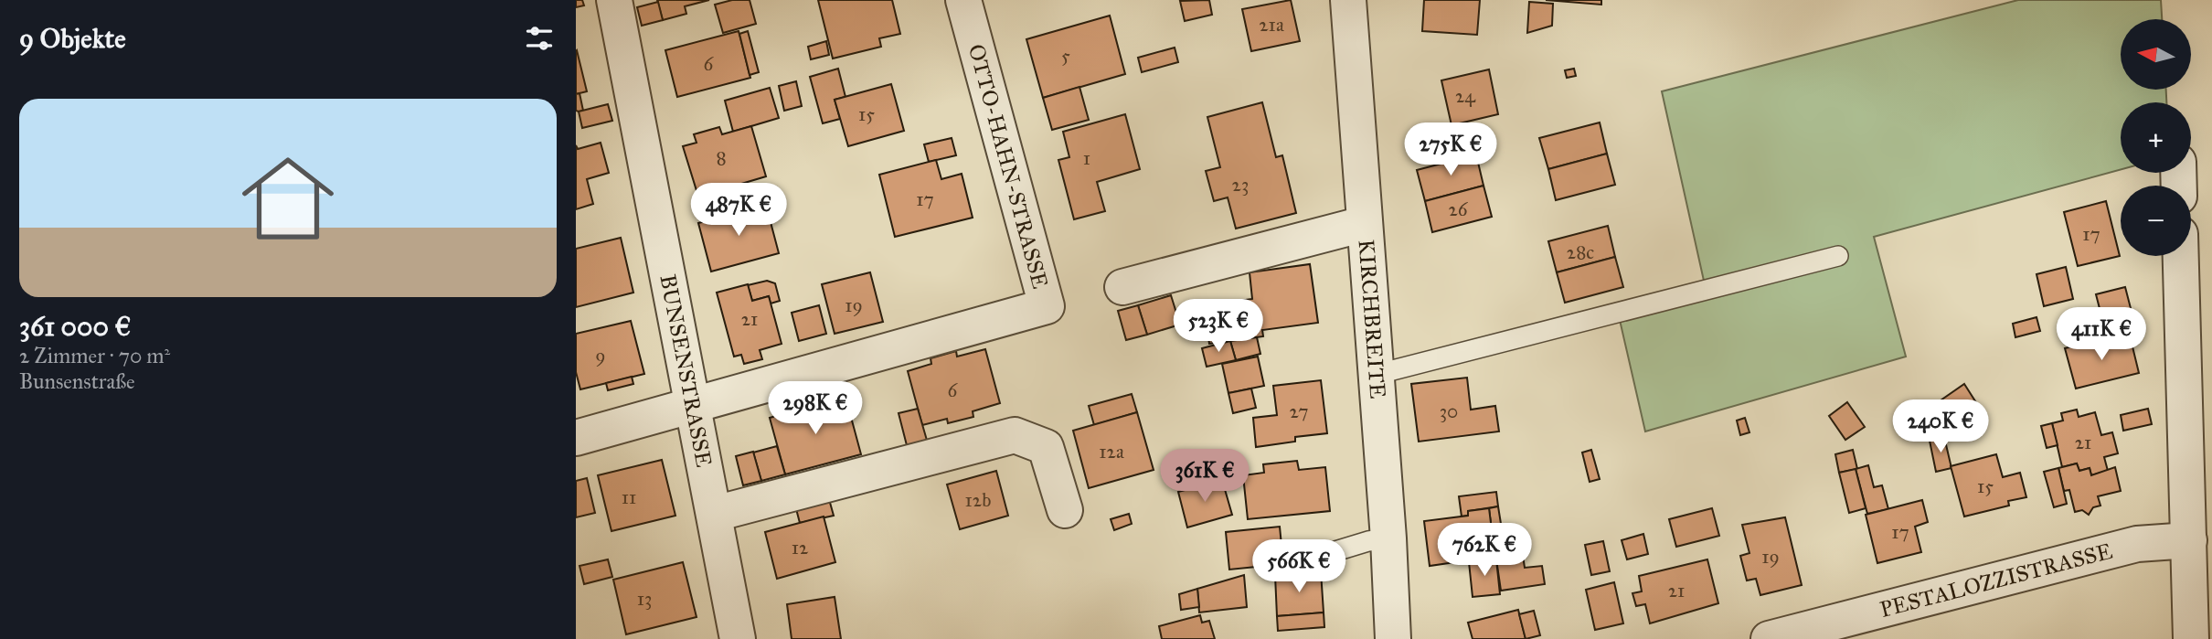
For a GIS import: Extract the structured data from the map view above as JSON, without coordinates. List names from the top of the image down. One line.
{"streets":{"street":["OTTO-HAHN-STRASSE","KIRCHBREITE","BUNSENSTRASSE","PESTALOZZISTRASSE"]},"crossings":[["OTTO-HAHN-STRASSE","BUNSENSTRASSE"]],"house_numbers":["21a","5","6","24","15","8","1","23","17","26","17","28c","19","21","9","6","27","30","21","12a","15","11","12b","17","12","19","21","13"],"north":"left","page":{"heading":"9 Objekte","map_buttons":["+","−"],"list":[{"name":"361 000 €","note":"2 Zimmer · 70 m² · Bunsenstraße"}],"price":["275K €","487K €","523K €","411K €","298K €","240K €","361K €","762K €","566K €"]}}
